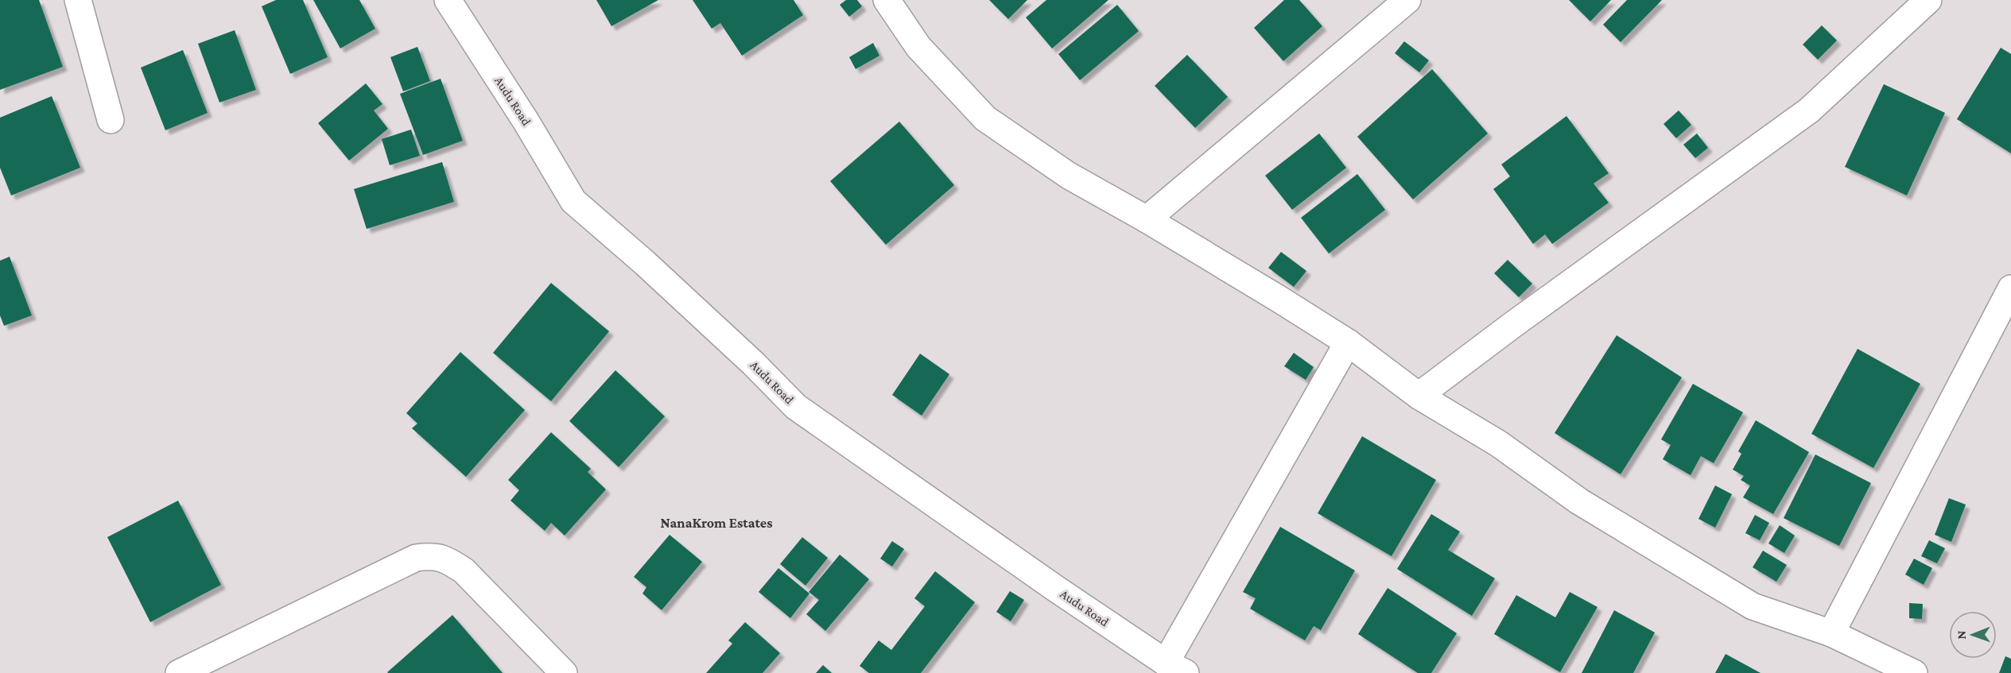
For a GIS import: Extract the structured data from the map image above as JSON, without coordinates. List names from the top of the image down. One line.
{"streets":{"street":["Audu Road"]},"districts":["NanaKrom Estates"],"north":"left"}
